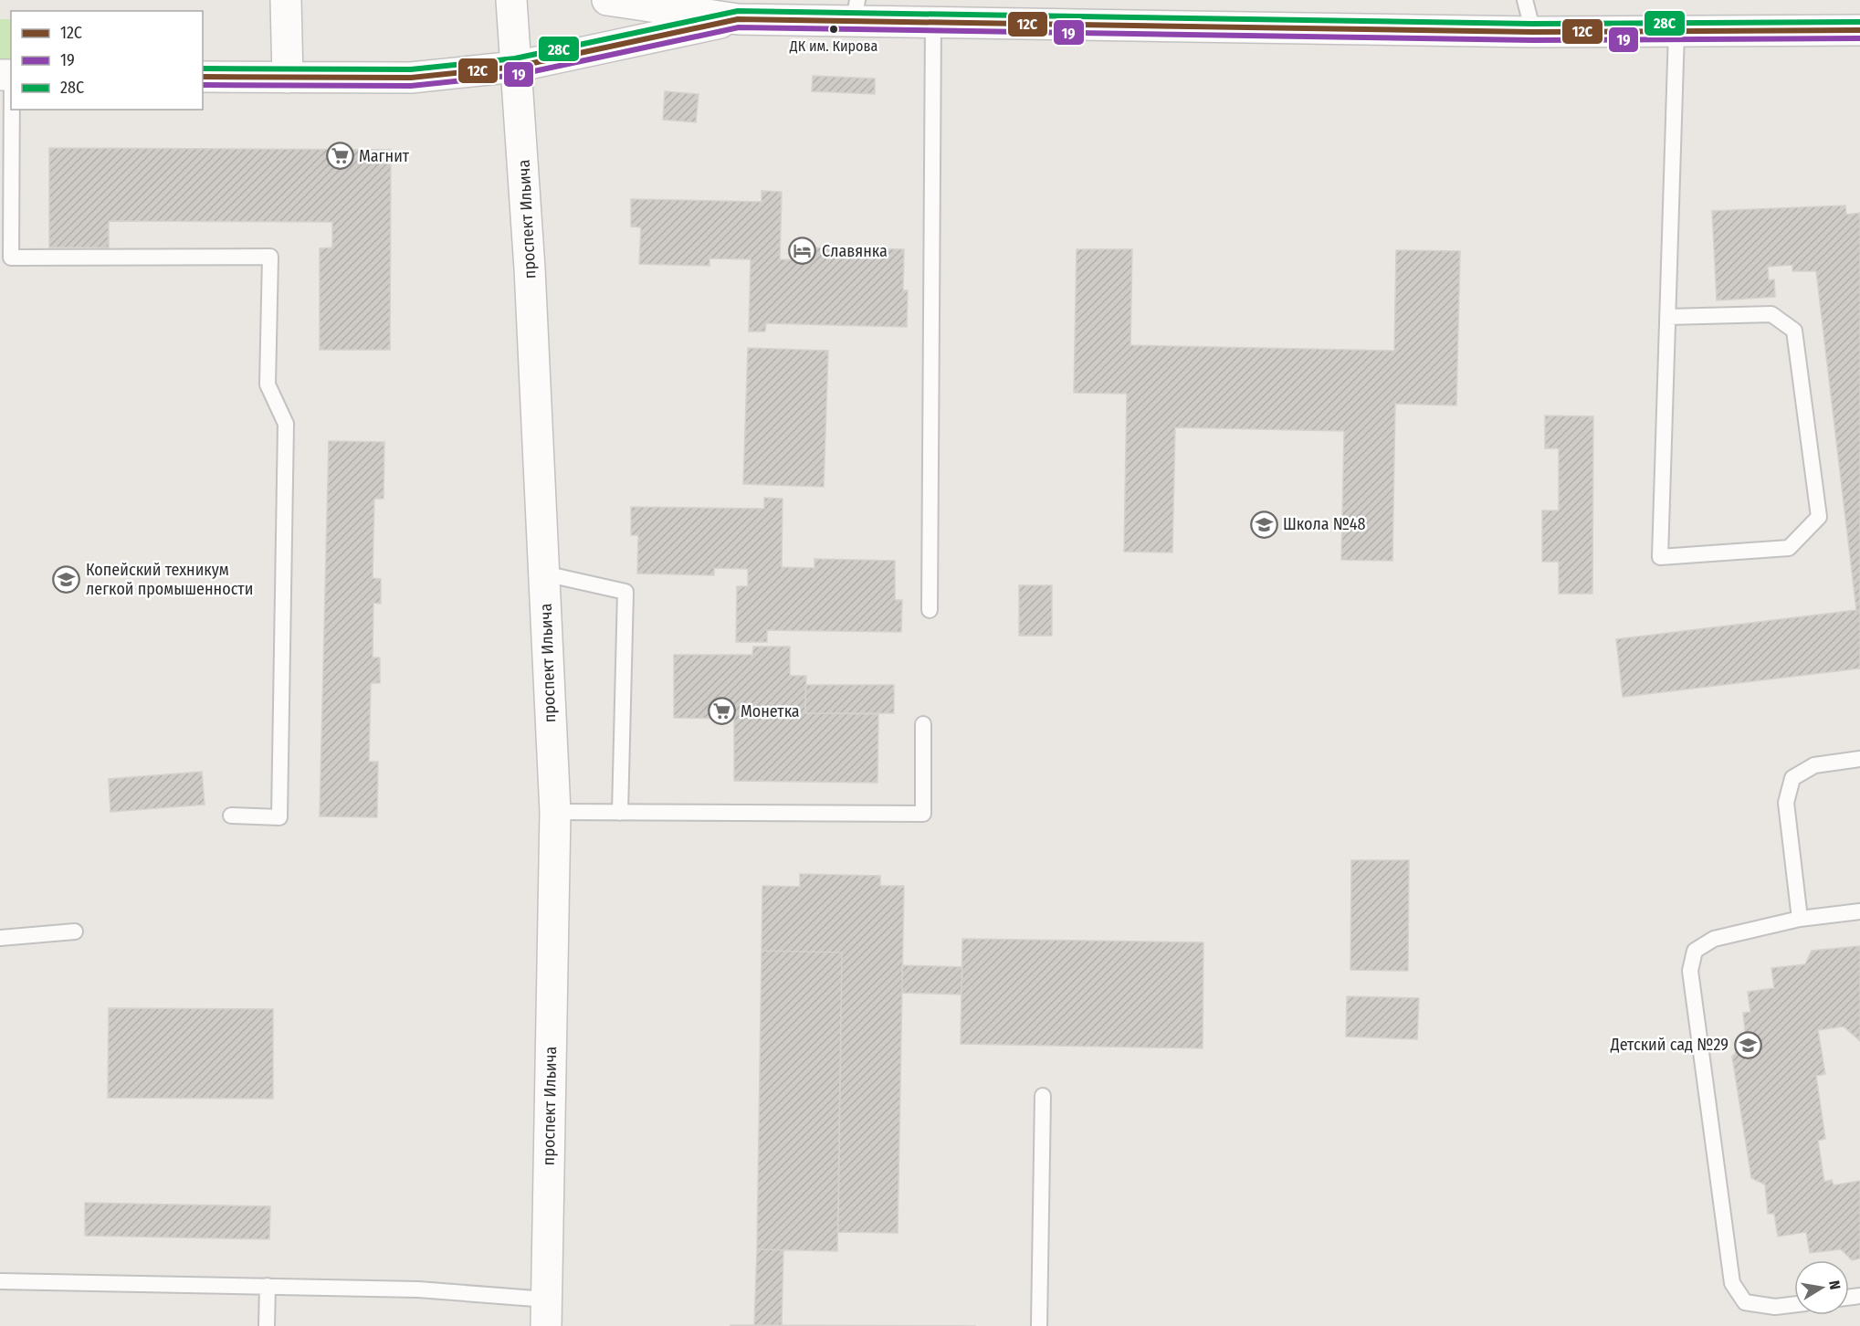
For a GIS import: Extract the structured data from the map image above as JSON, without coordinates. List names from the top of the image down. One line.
{"streets":{"main road":["проспект Ильича"]},"places":{"other":["ДК им. Кирова"],"supermarket":["Магнит","Монетка"],"hotel":["Славянка"],"school or university":["Школа №48","Копейский техникум легкой промышенности","Детский сад №29"]},"lines":["transit line 28С","transit line 12С","transit line 19"],"legend":["12С","19","28С"],"north":"right"}
